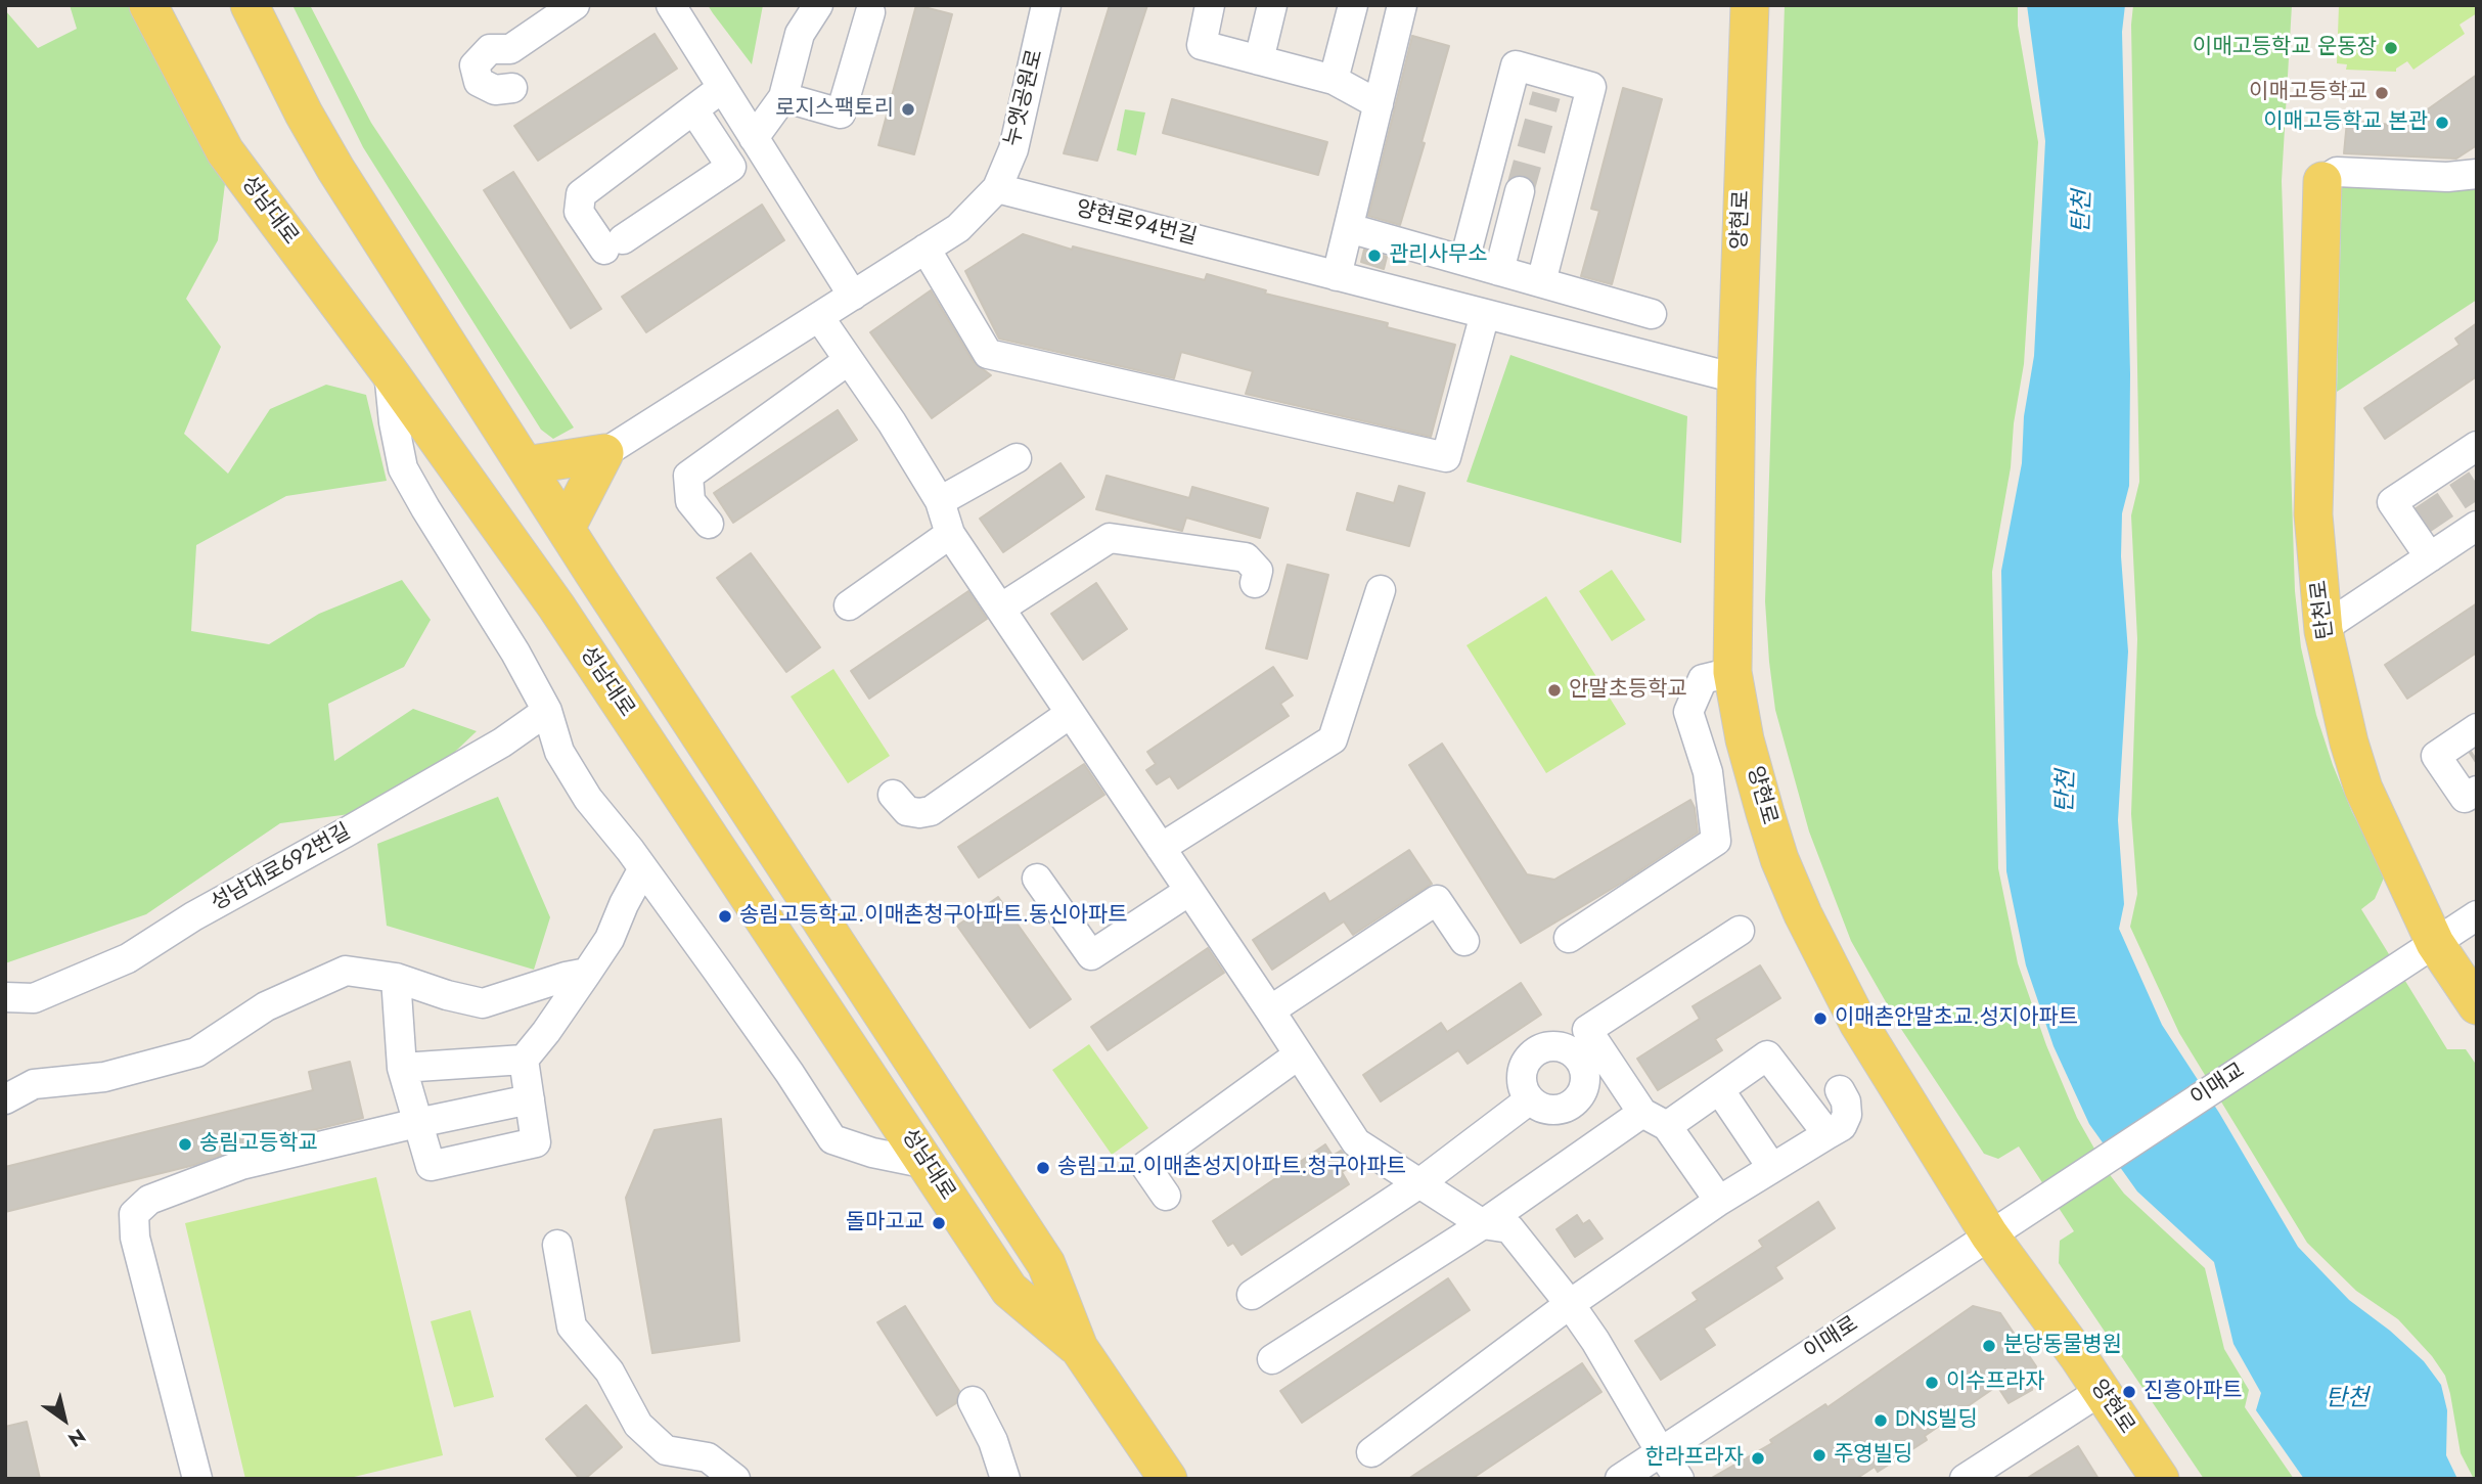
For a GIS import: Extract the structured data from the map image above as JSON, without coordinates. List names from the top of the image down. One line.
{"streets":{"main road":["성남대로","양현로","탄천로"],"street":["누엣공원로","양현로94번길","성남대로692번길","이매교","이매로"]},"crossings":[["누엣공원로","양현로94번길"],["양현로","양현로94번길"],["양현로","이매로"],["탄천로","이매교"],["이매교","이매로"]],"water":["탄천"],"places":["이매고등학교 운동장","이매고등학교","로지스팩토리","이매고등학교 본관","관리사무소","안말초등학교","송림고등학교.이매촌청구아파트.동신아파트","이매촌안말초교.성지아파트","송림고등학교","송림고교.이매촌성지아파트.청구아파트","돌마고교","분당동물병원","이수프라자","진흥아파트","DNS빌딩","주영빌딩","한라프라자"],"north":"bottom right"}
